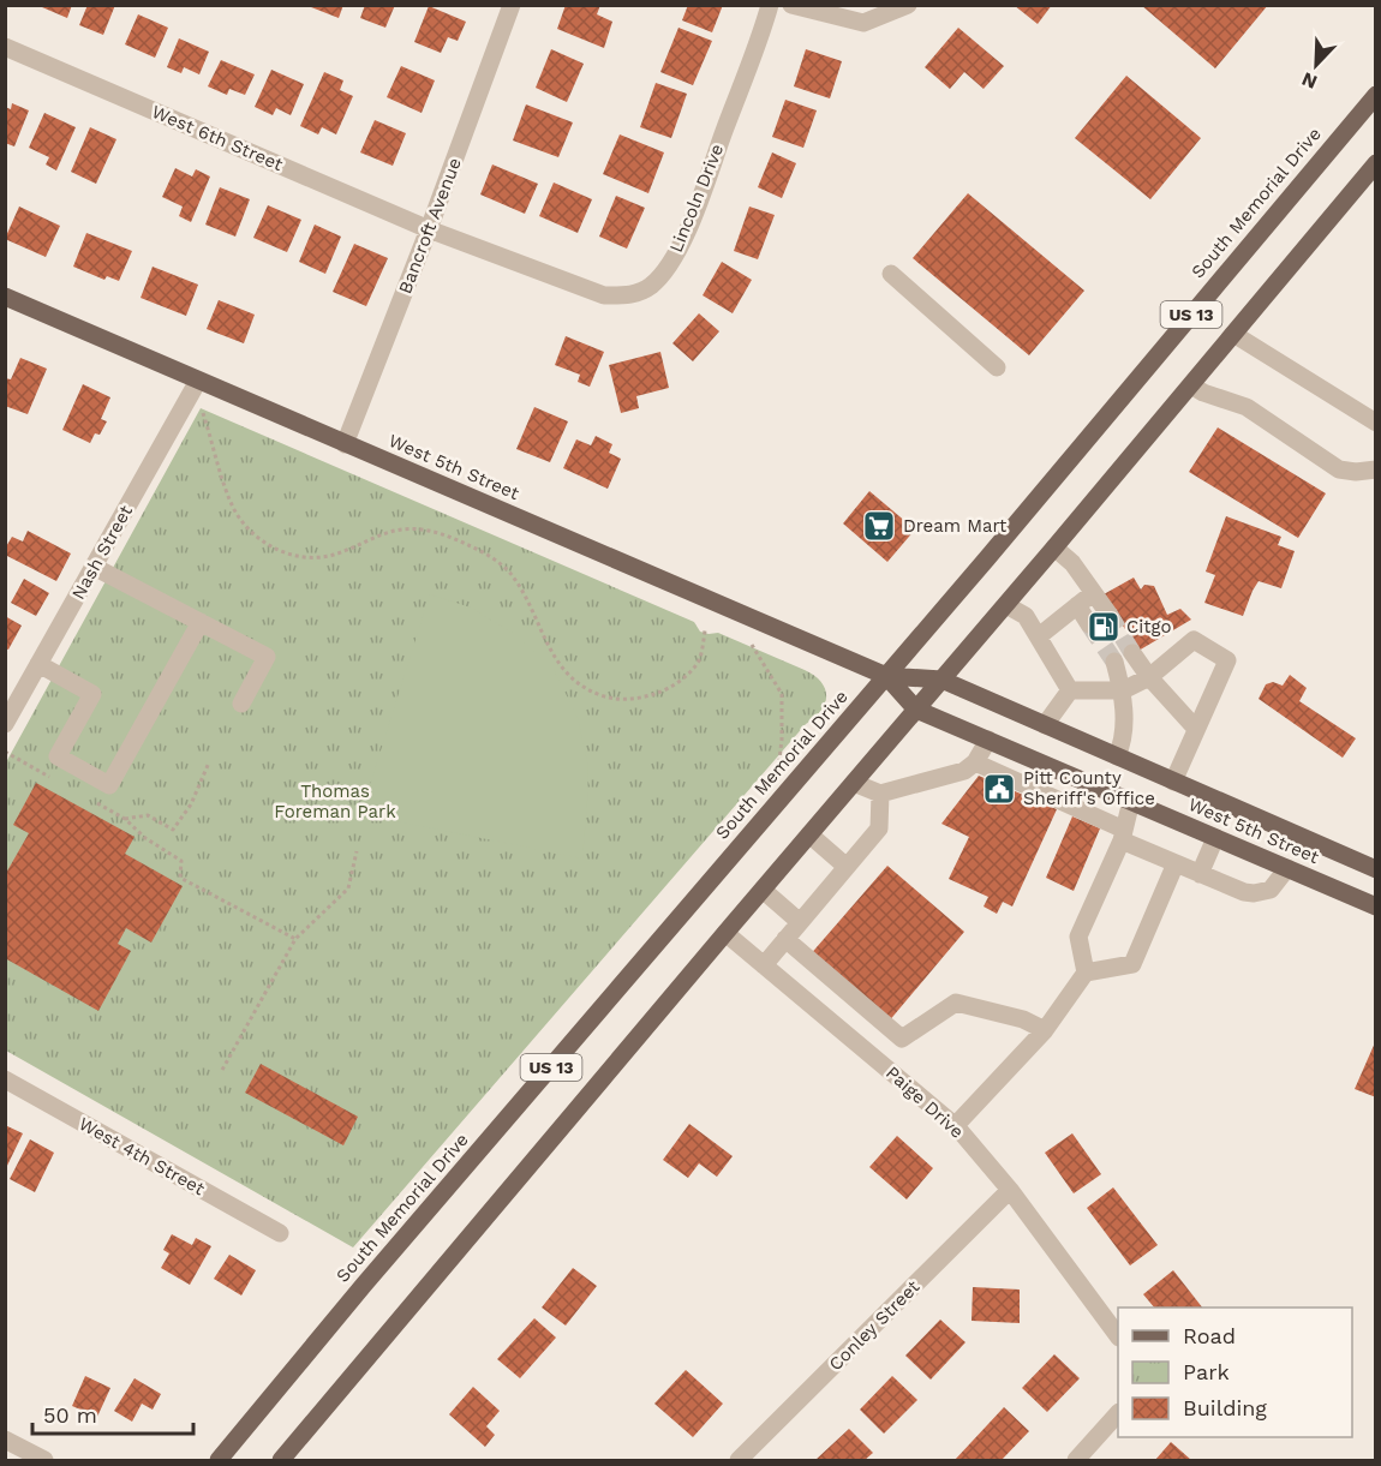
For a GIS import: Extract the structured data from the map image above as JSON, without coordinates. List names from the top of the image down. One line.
{"streets":{"main road":["South Memorial Drive","US 13","West 5th Street"],"street":["West 6th Street","Lincoln Drive","Bancroft Avenue","Nash Street","Paige Drive","West 4th Street","Conley Street"]},"crossings":[["West 6th Street","Lincoln Drive"],["West 6th Street","Bancroft Avenue"],["Lincoln Drive","Bancroft Avenue"],["South Memorial Drive","West 5th Street"],["Bancroft Avenue","West 5th Street"],["US 13","West 5th Street"],["US 13","Paige Drive"],["West 5th Street","Nash Street"],["Paige Drive","Conley Street"]],"parks":["Thomas Foreman Park"],"places":{"supermarket":["Dream Mart"],"fuel station":["Citgo"],"public building":["Pitt County Sheriff's Office"]},"legend":["Road","Park","Building"],"scale_bar":"50 m","north":"bottom left"}
